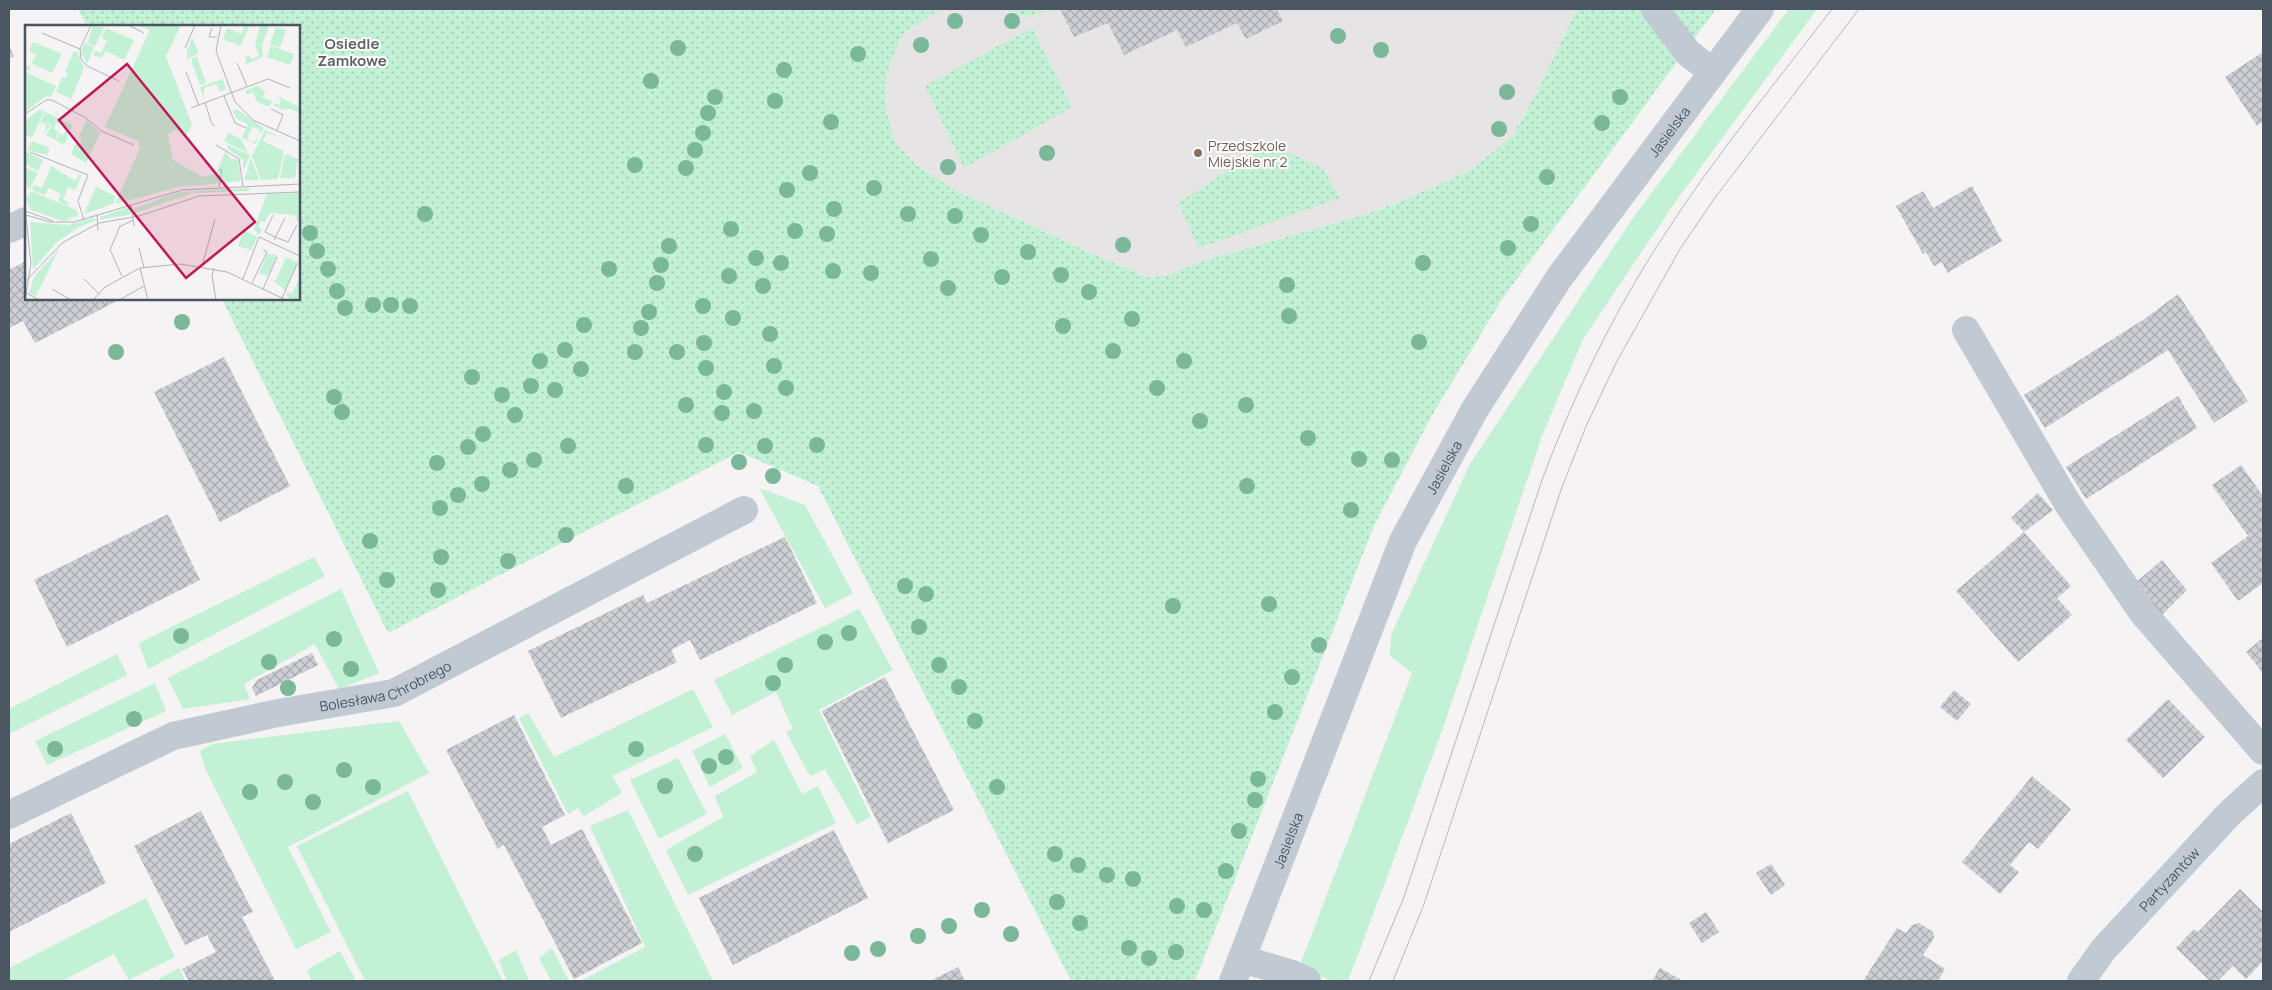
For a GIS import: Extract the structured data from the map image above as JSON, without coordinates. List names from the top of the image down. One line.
{"streets":{"street":["Jasielska","Bolesława Chrobrego","Partyzantów"]},"districts":["Osiedle Zamkowe"],"places":["Przedszkole Miejskie nr 2"]}
